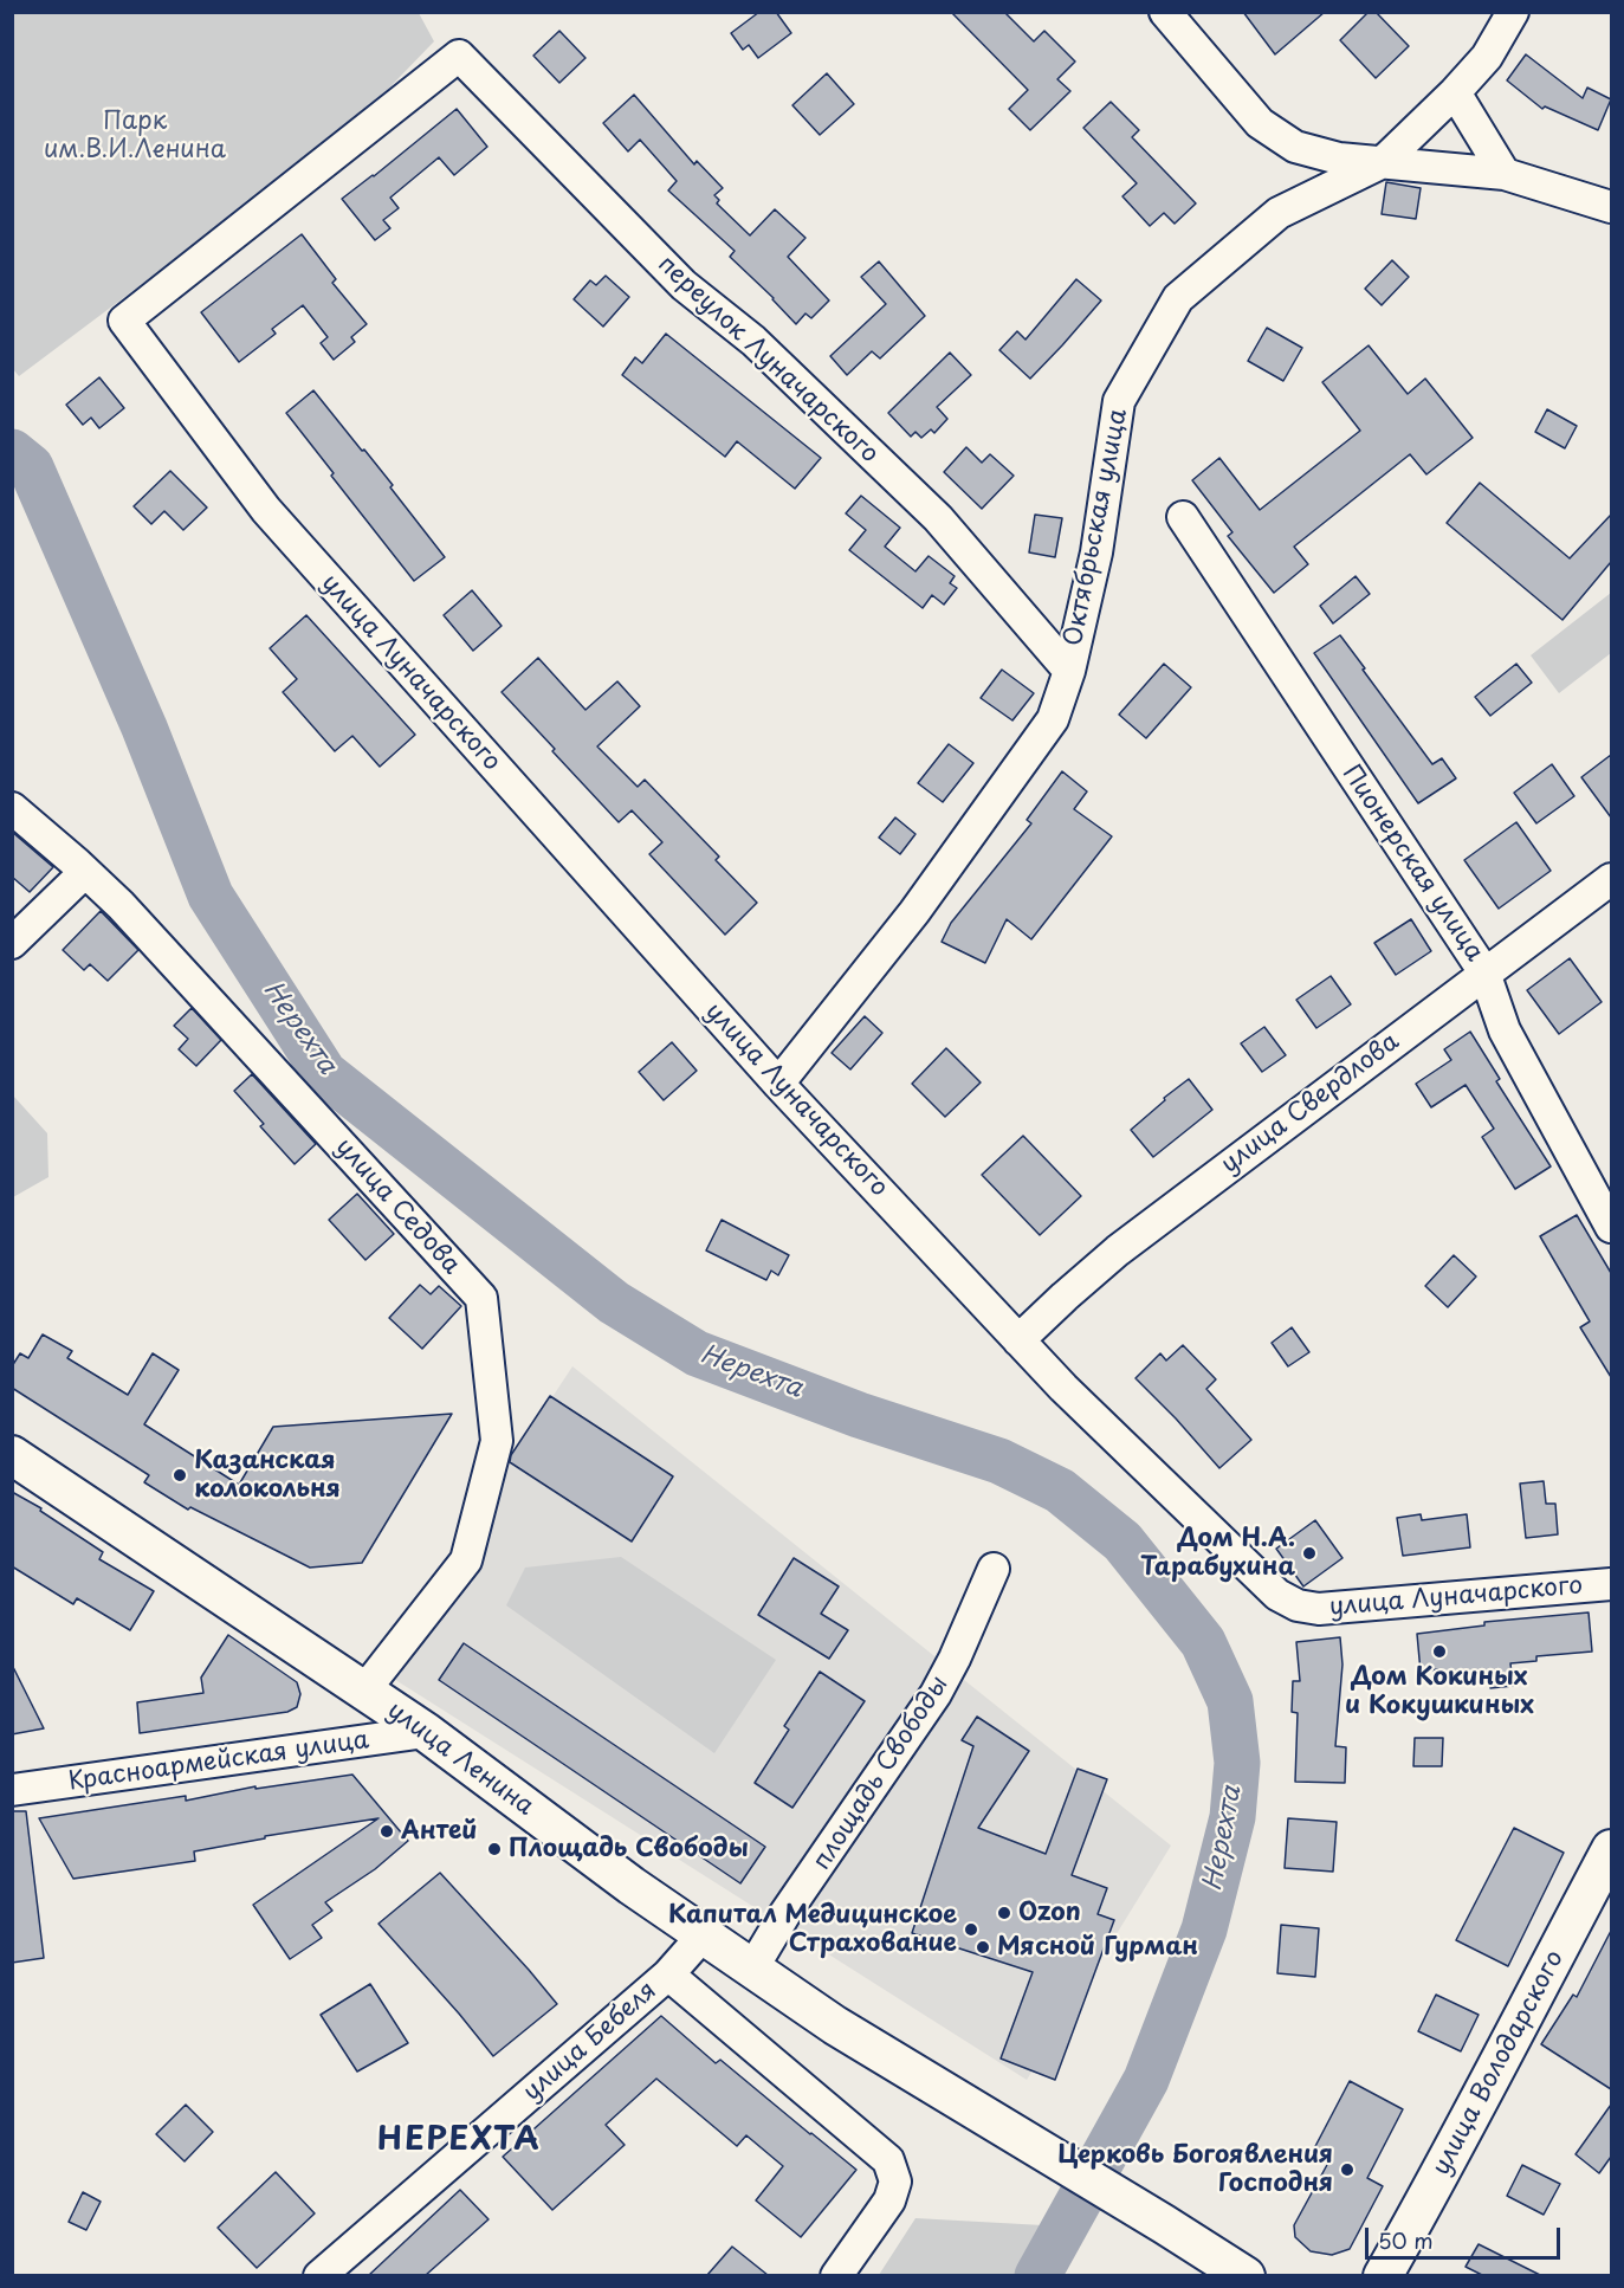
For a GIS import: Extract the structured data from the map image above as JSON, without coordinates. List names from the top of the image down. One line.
{"streets":{"main road":["улица Ленина","улица Володарского"],"street":["переулок Луначарского","Октябрьская улица","улица Луначарского","Пионерская улица","улица Свердлова","улица Седова","Красноармейская улица","площадь Свободы","улица Бебеля"]},"crossings":[["переулок Луначарского","Октябрьская улица"],["переулок Луначарского","улица Луначарского"],["Октябрьская улица","улица Луначарского"],["улица Луначарского","улица Свердлова"],["Пионерская улица","улица Свердлова"],["улица Седова","улица Ленина"],["улица Ленина","Красноармейская улица"],["улица Ленина","площадь Свободы"],["улица Ленина","улица Бебеля"]],"districts":["НЕРЕХТА"],"water":["Нерехта"],"parks":["Парк им.В.И.Ленина"],"places":["Казанская колокольня","Дом Н.А. Тарабухина","Дом Кокиных и Кокушкиных","Антей","Площадь Свободы","Ozon","Капитал Медицинское Страхование","Мясной Гурман","Церковь Богоявления Господня"],"scale_bar":"50 m"}
